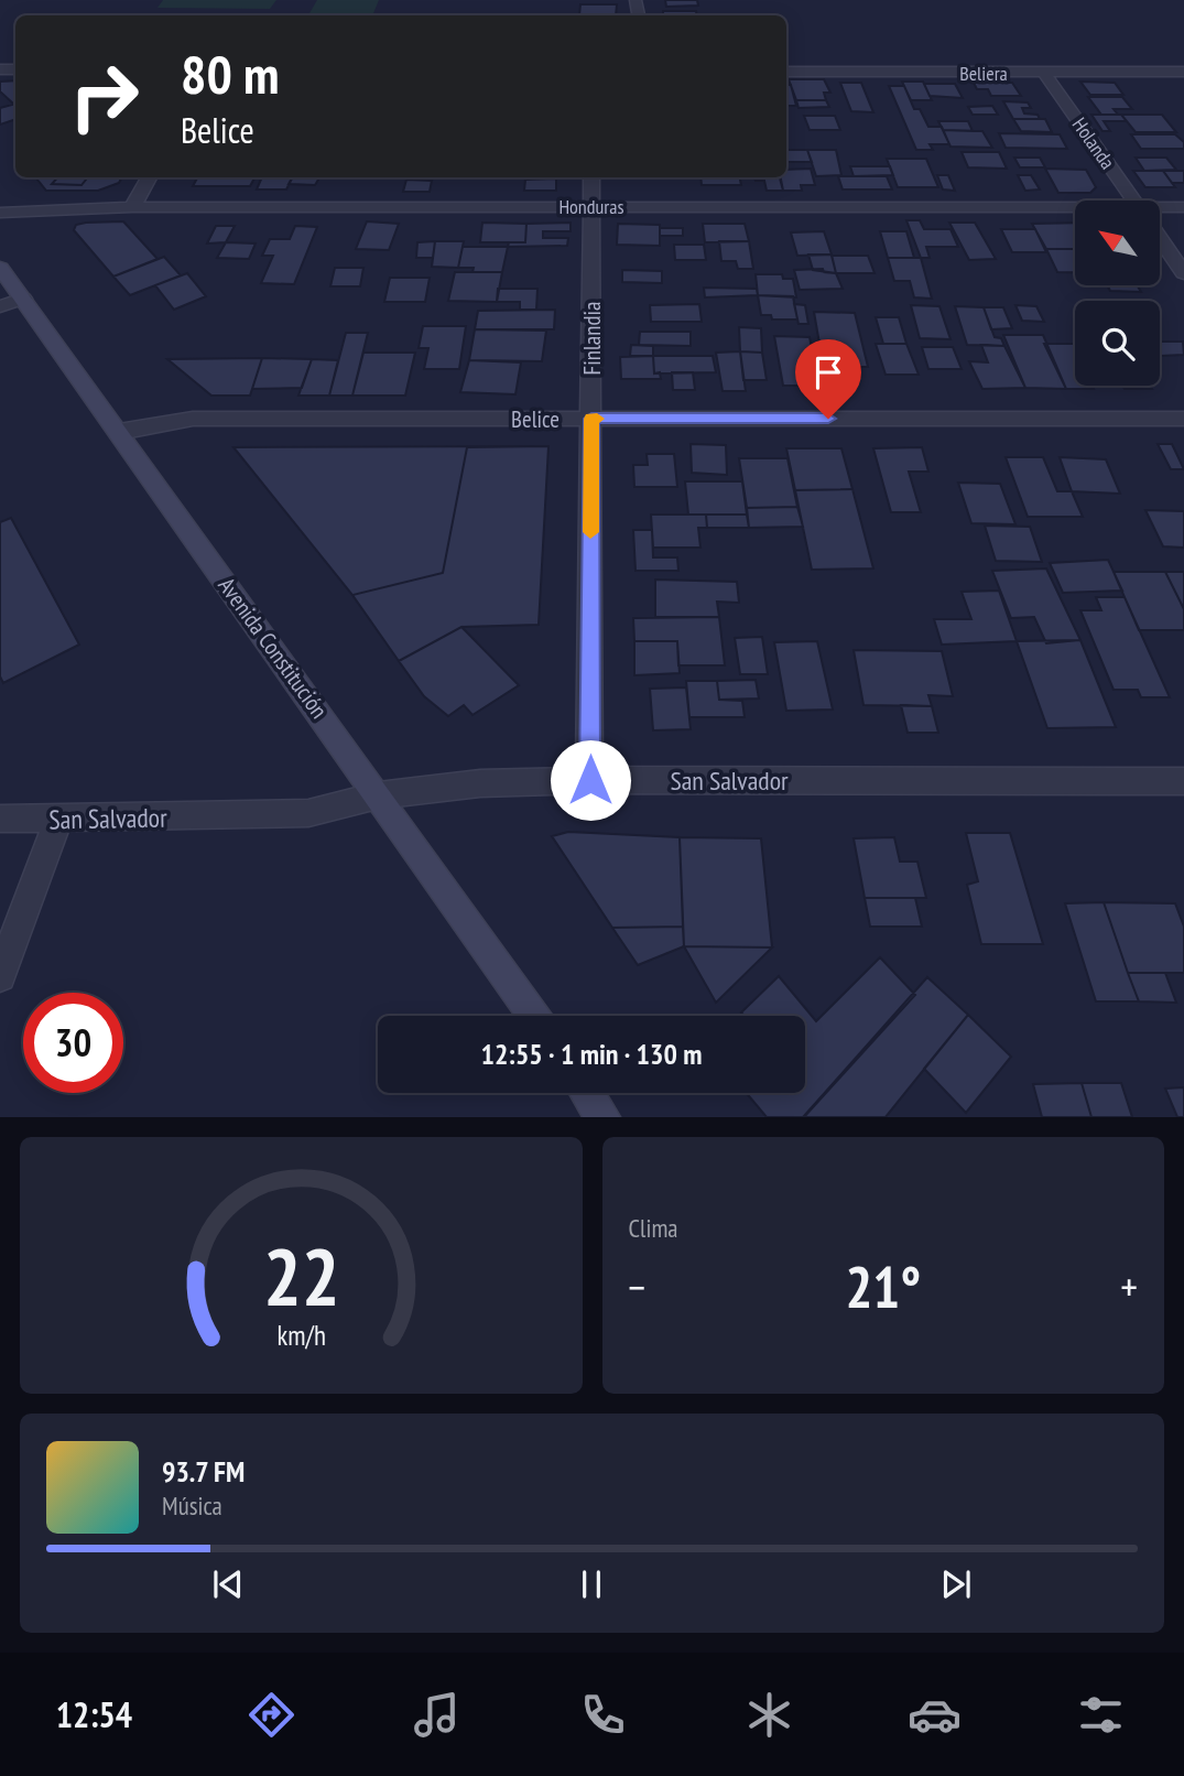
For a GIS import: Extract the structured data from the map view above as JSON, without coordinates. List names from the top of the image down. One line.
{"streets":{"main road":["Avenida Constitución"],"street":["Beliera","Holanda","Honduras","Finlandia","Belice","San Salvador"]},"crossings":[["Beliera","Holanda"],["Honduras","Finlandia"],["Finlandia","Belice"],["Finlandia","San Salvador"],["Belice","Avenida Constitución"],["Avenida Constitución","San Salvador"]],"north":"top left","page":{"turn":["80 m","Belice"],"limit":"30","trip":"12:55 · 1 min · 130 m","tile":"Clima","heat":["−","21°","+"],"song":["93.7 FM","Música"],"tabs":"12:54","gauge":["22","km/h"]}}
